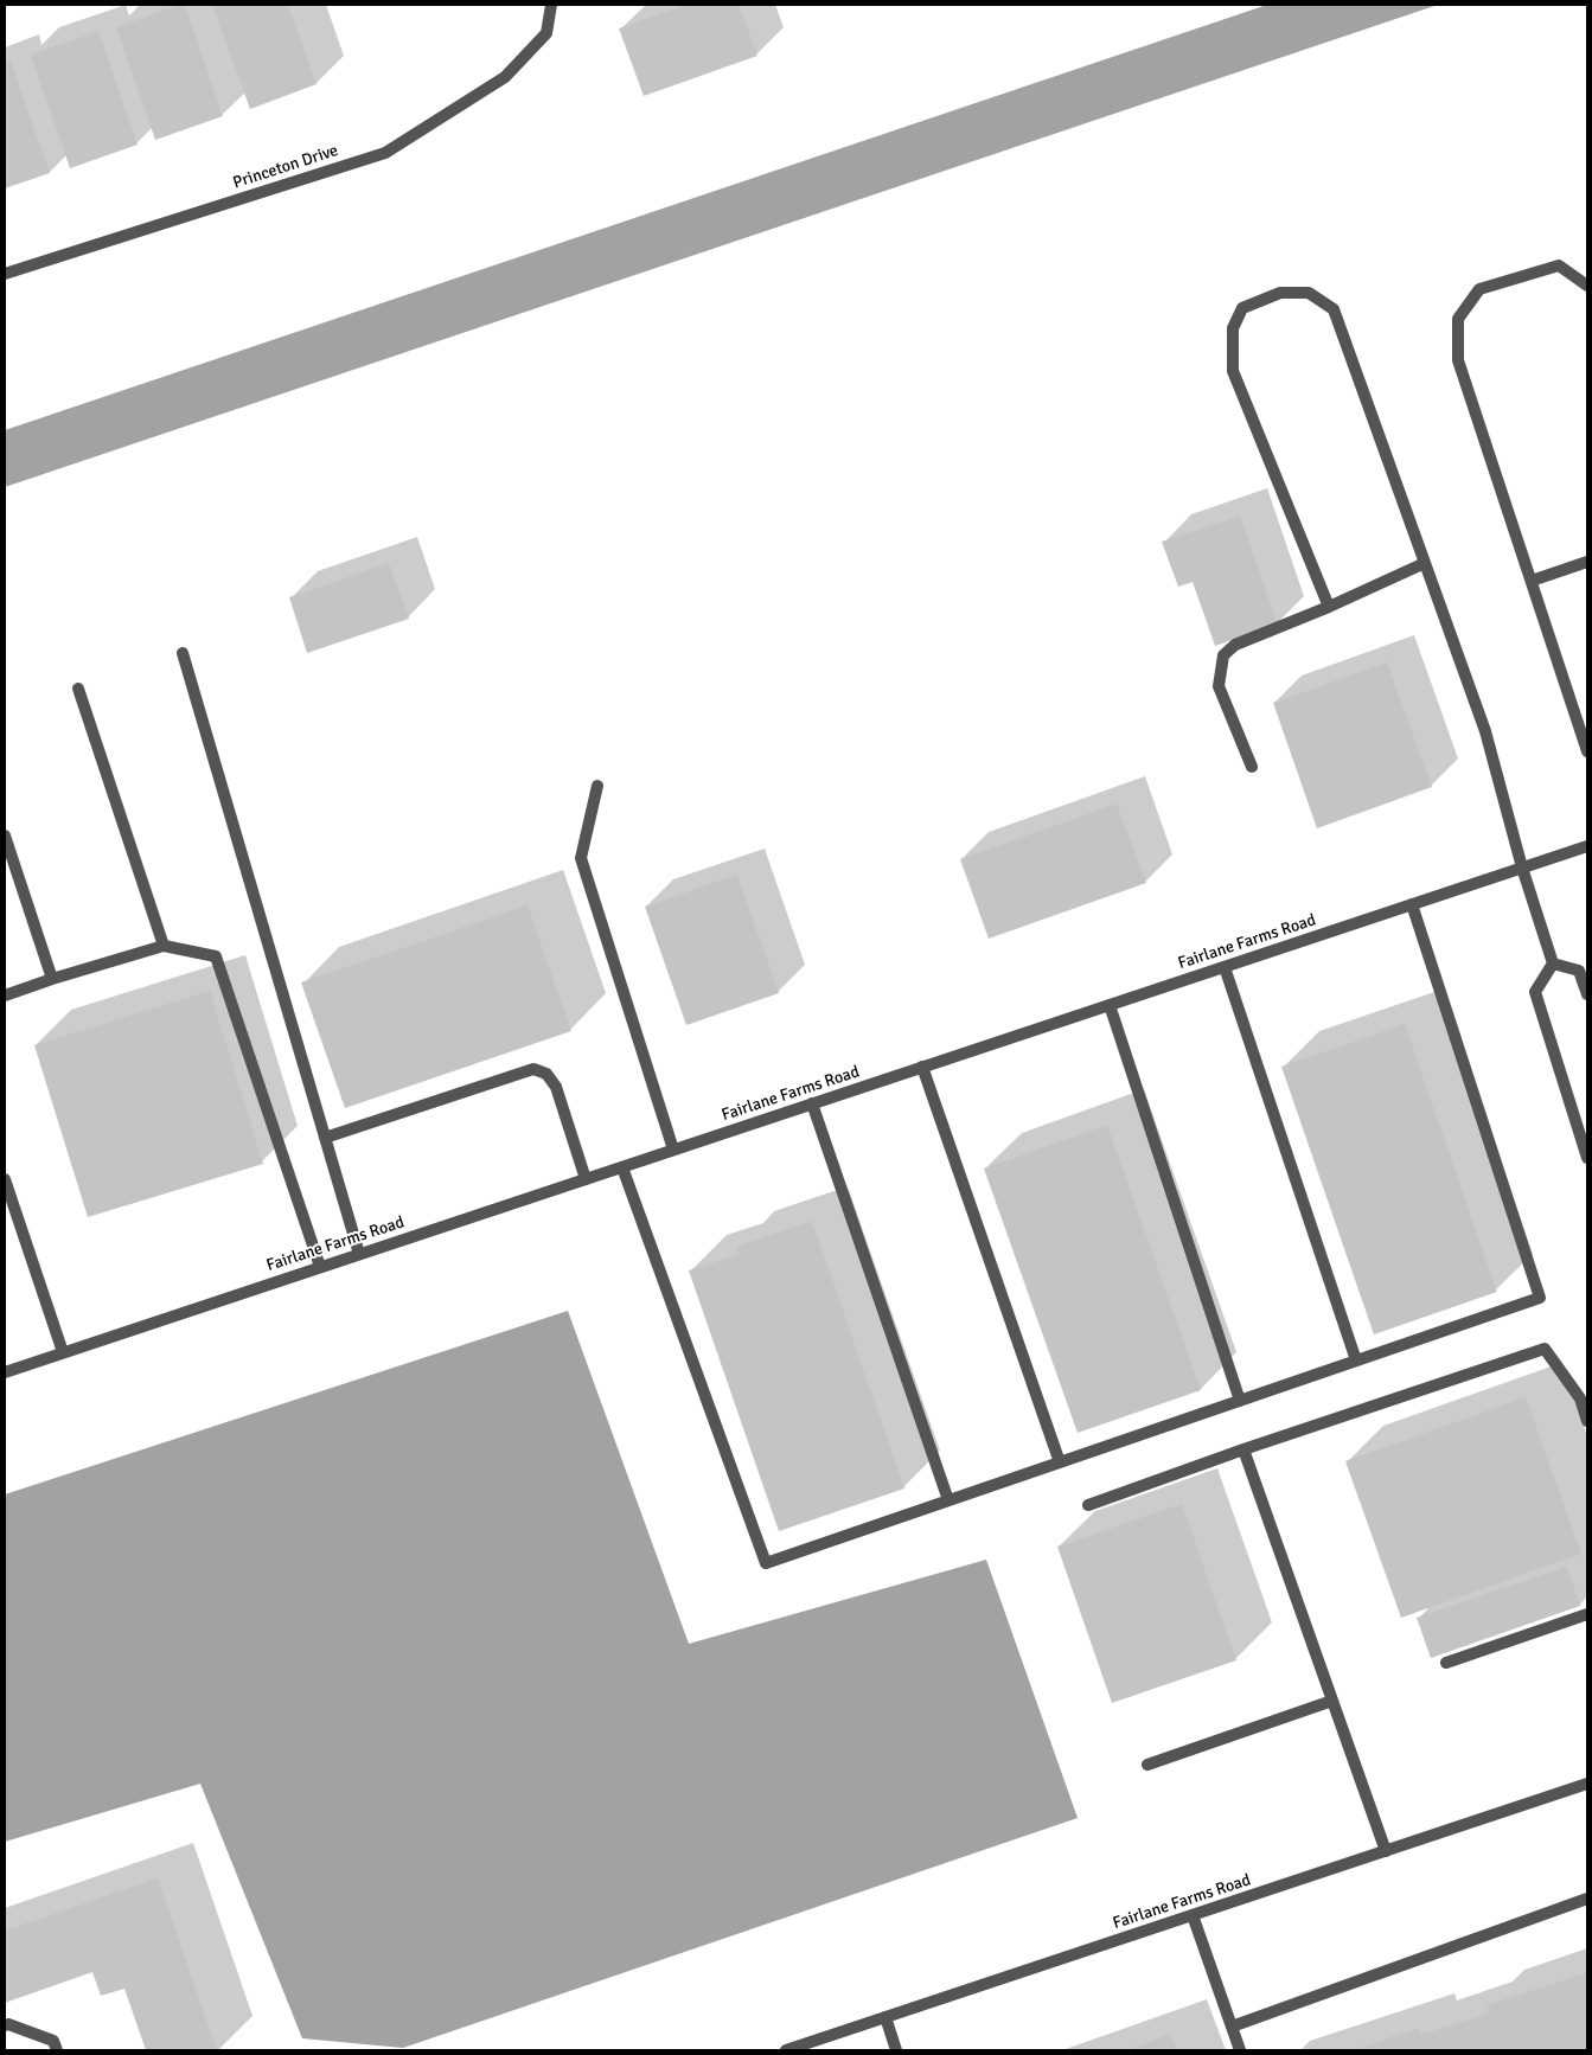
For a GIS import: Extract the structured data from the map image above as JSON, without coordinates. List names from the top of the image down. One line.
{"streets":{"street":["Princeton Drive","Fairlane Farms Road"]}}
